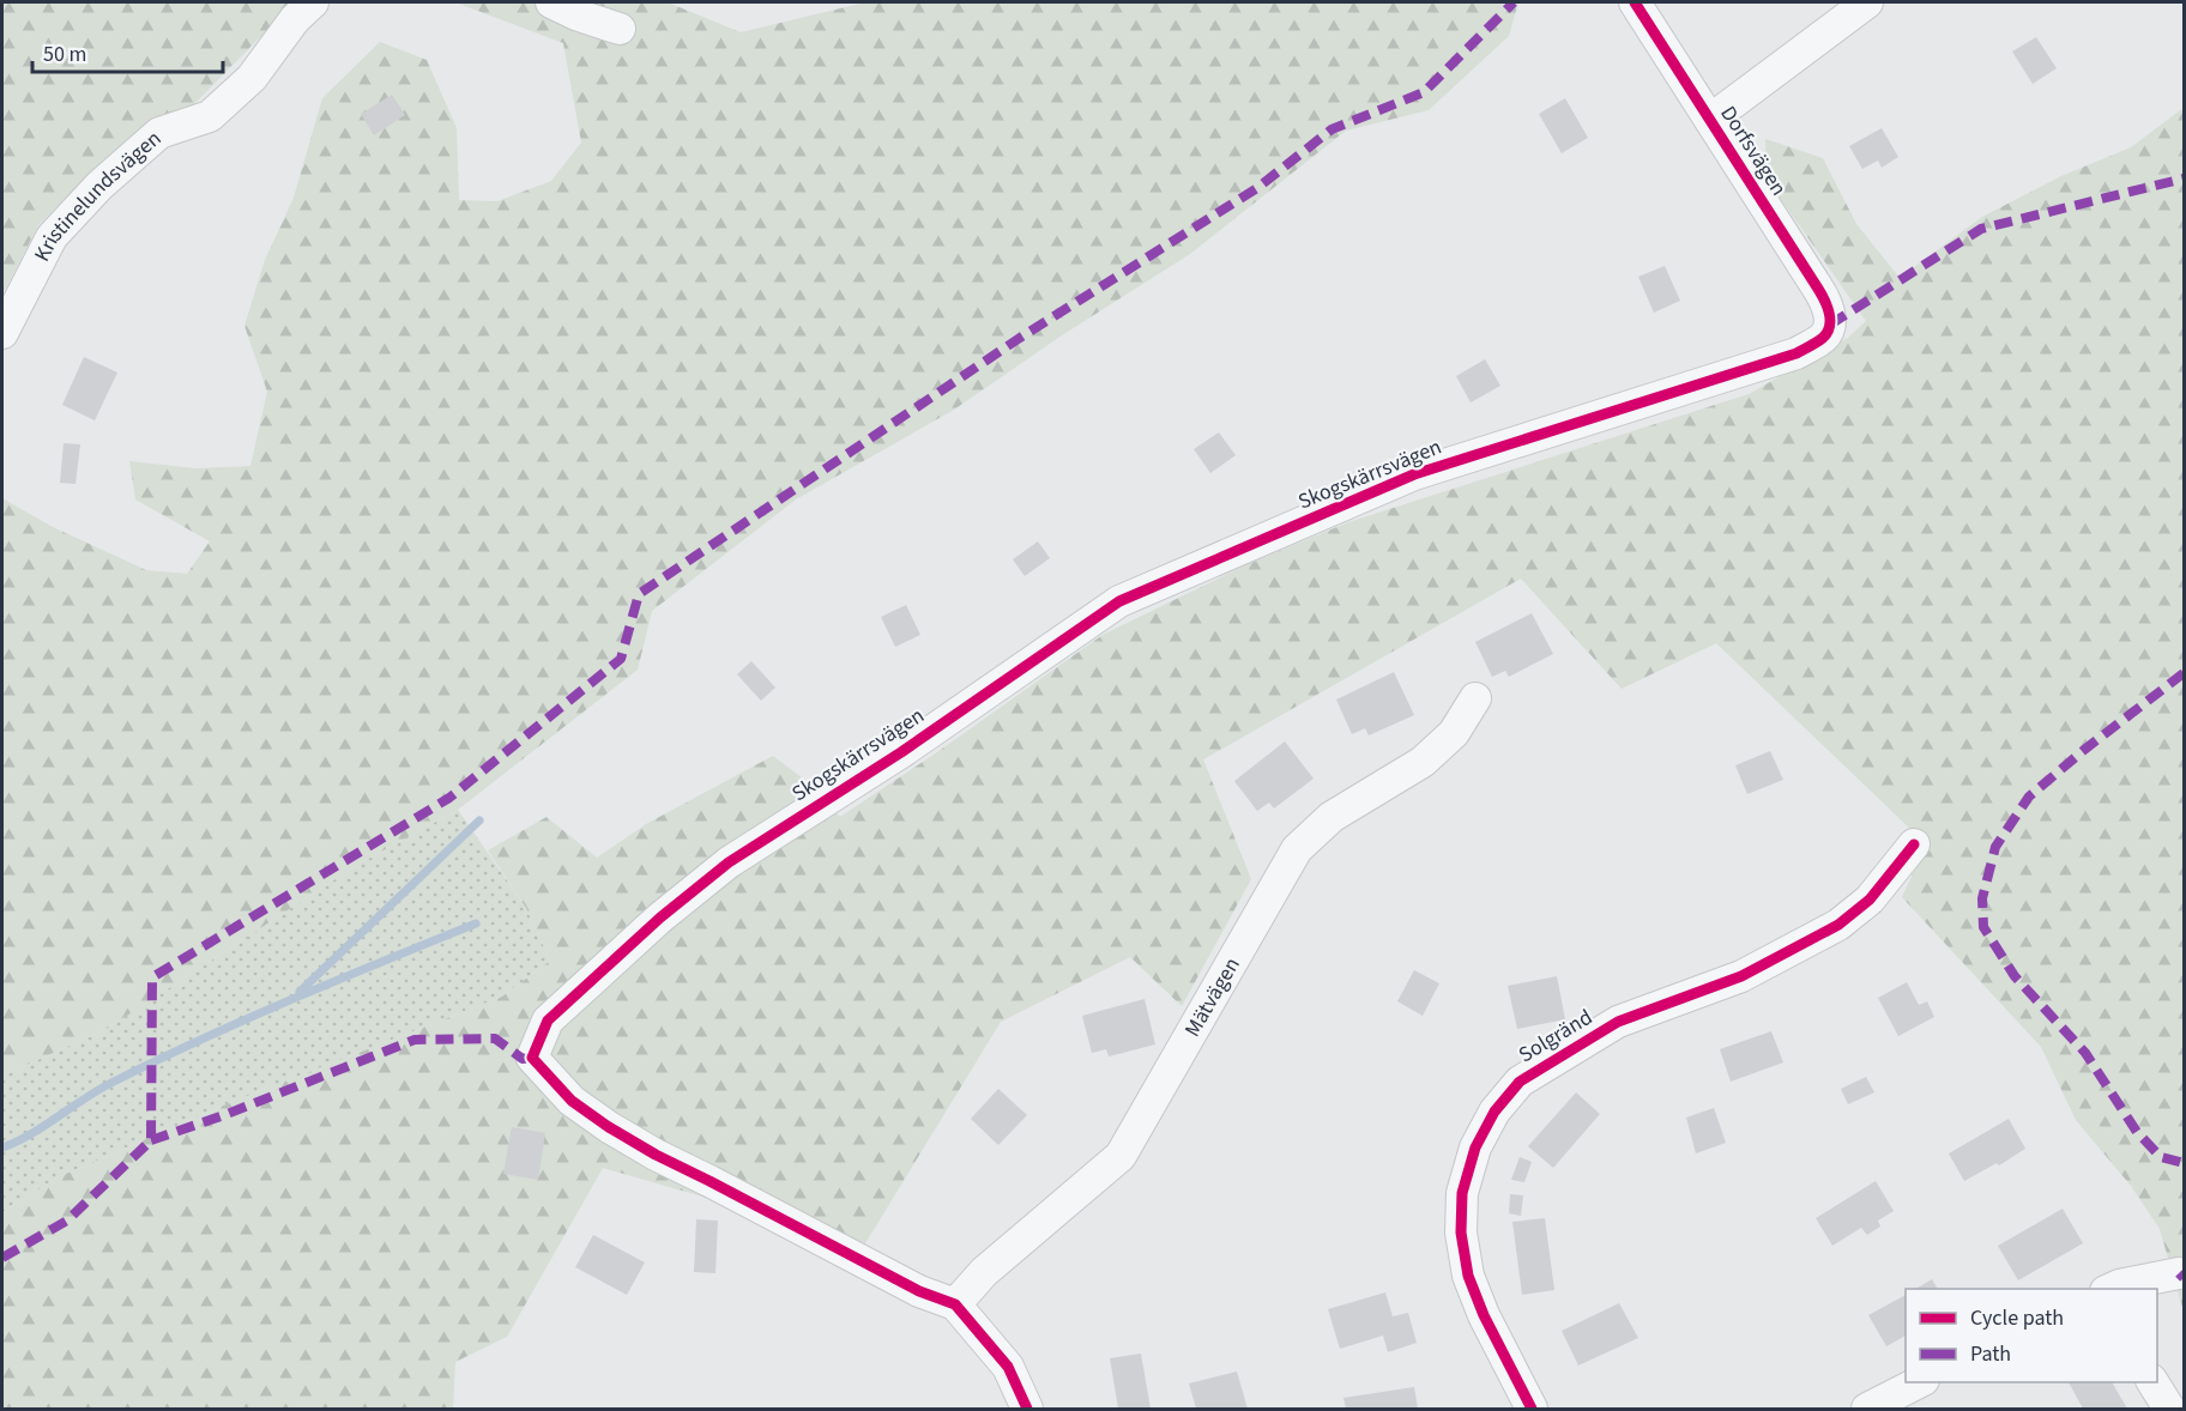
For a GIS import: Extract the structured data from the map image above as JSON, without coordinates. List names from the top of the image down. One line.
{"streets":{"street":["Dorfsvägen","Kristinelundsvägen","Skogskärrsvägen","Mätvägen","Solgränd"]},"crossings":[["Dorfsvägen","Skogskärrsvägen"],["Skogskärrsvägen","Mätvägen"]],"legend":["Cycle path","Path"],"scale_bar":"50 m"}
